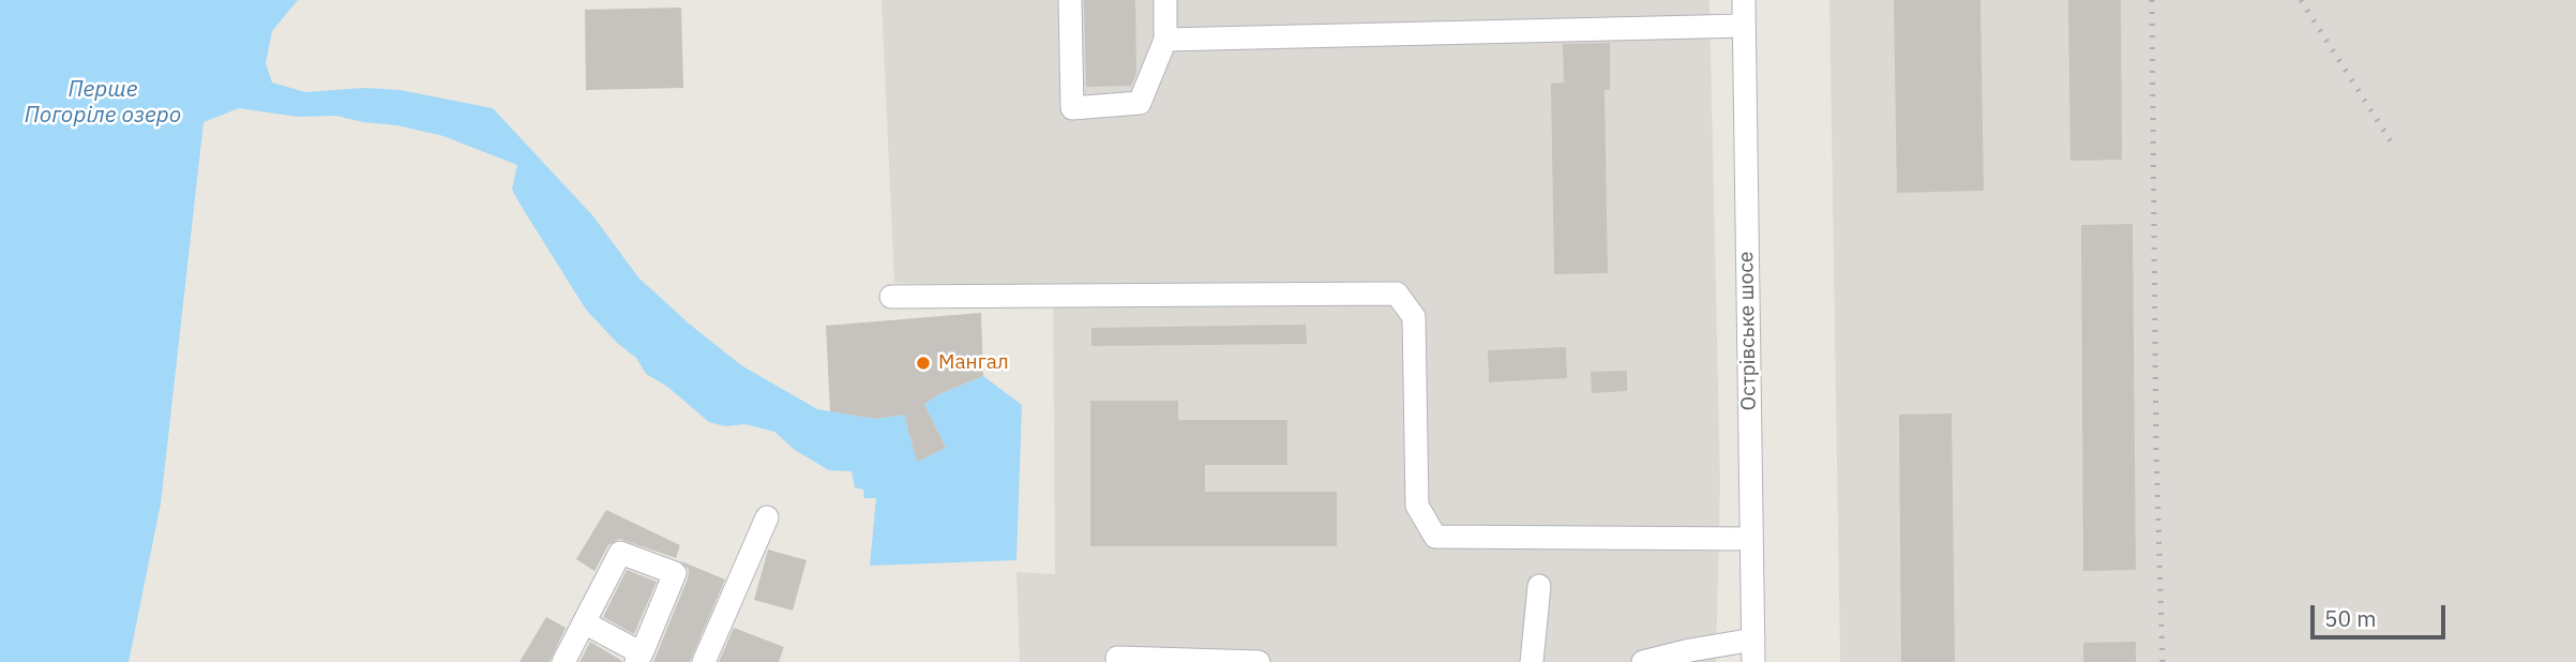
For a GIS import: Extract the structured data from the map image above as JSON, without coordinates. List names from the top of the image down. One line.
{"streets":{"street":["Острівське шосе"]},"water":["Перше Погоріле озеро"],"places":["Мангал"],"scale_bar":"50 m"}
